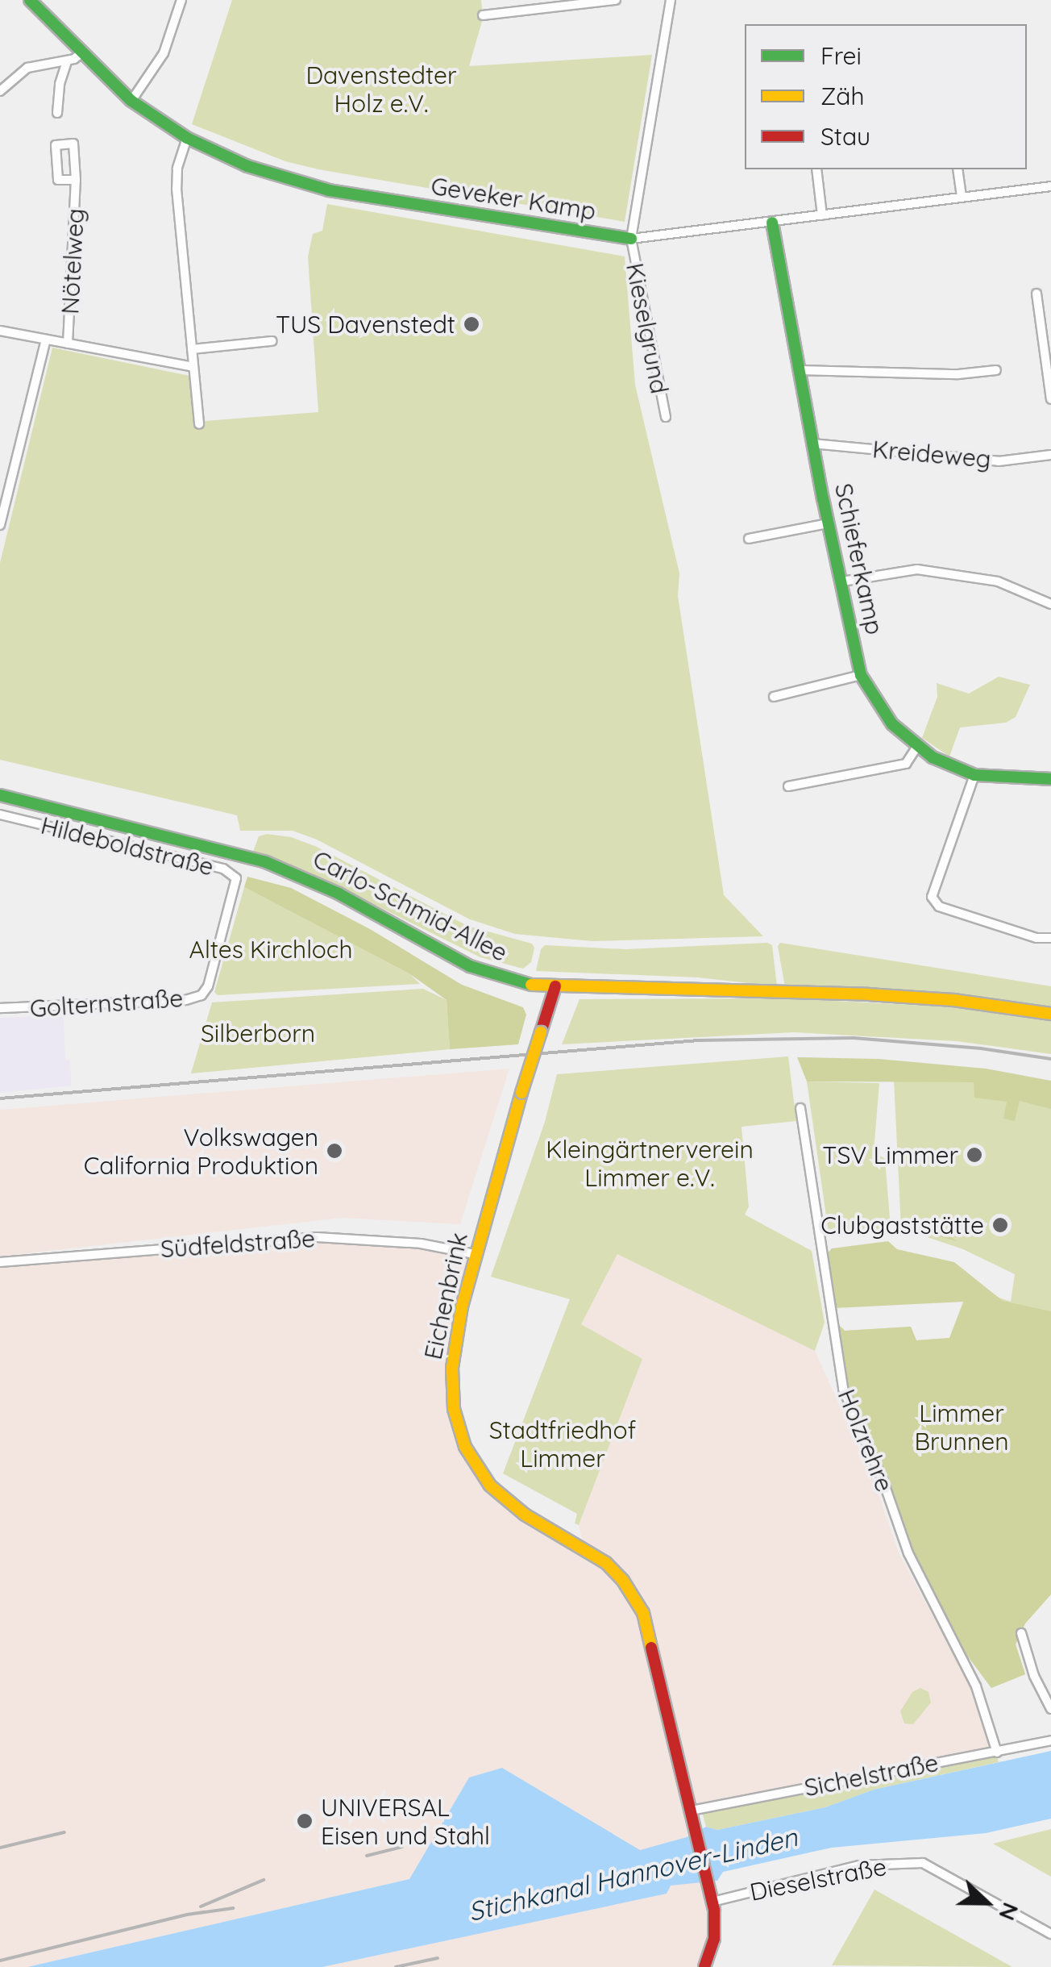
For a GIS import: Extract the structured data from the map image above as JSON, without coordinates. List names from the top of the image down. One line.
{"streets":{"street":["Geveker Kamp","Nötelweg","Kieselgrund","Kreideweg","Schieferkamp","Hildeboldstraße","Carlo-Schmid-Allee","Golternstraße","Südfeldstraße","Eichenbrink","Holzrehre","Sichelstraße","Dieselstraße"]},"crossings":[["Geveker Kamp","Kieselgrund"],["Geveker Kamp","Schieferkamp"],["Kreideweg","Schieferkamp"],["Hildeboldstraße","Golternstraße"],["Carlo-Schmid-Allee","Eichenbrink"],["Südfeldstraße","Eichenbrink"],["Eichenbrink","Sichelstraße"],["Eichenbrink","Dieselstraße"],["Holzrehre","Sichelstraße"]],"water":["Stichkanal Hannover-Linden"],"parks":["Davenstedter Holz e.V.","Altes Kirchloch","Silberborn","Kleingärtnerverein Limmer e.V.","Limmer Brunnen","Stadtfriedhof Limmer"],"places":["TUS Davenstedt","Volkswagen California Produktion","TSV Limmer","Clubgaststätte","UNIVERSAL Eisen und Stahl"],"legend":["Frei","Zäh","Stau"],"north":"right"}
